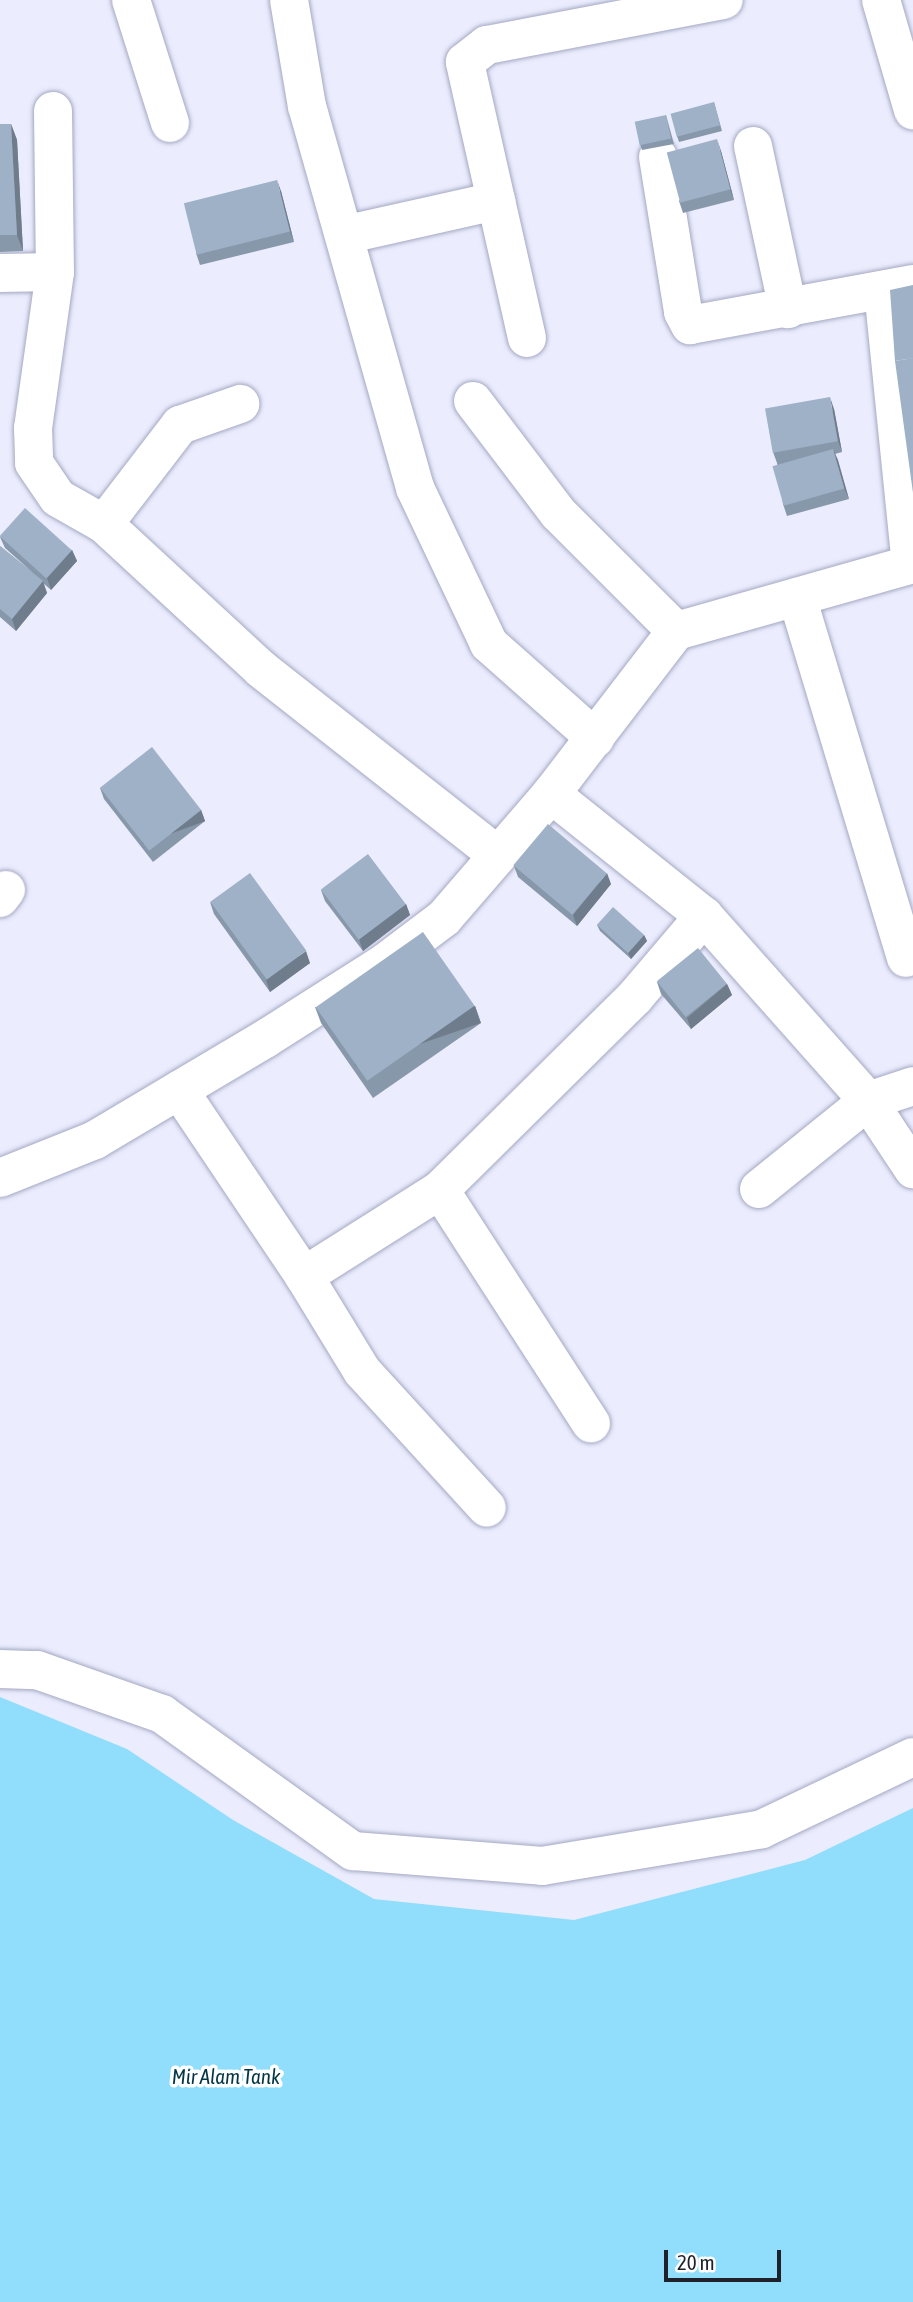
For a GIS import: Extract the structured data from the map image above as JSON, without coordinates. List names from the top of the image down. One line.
{"water":["Mir Alam Tank"],"scale_bar":"20 m"}
